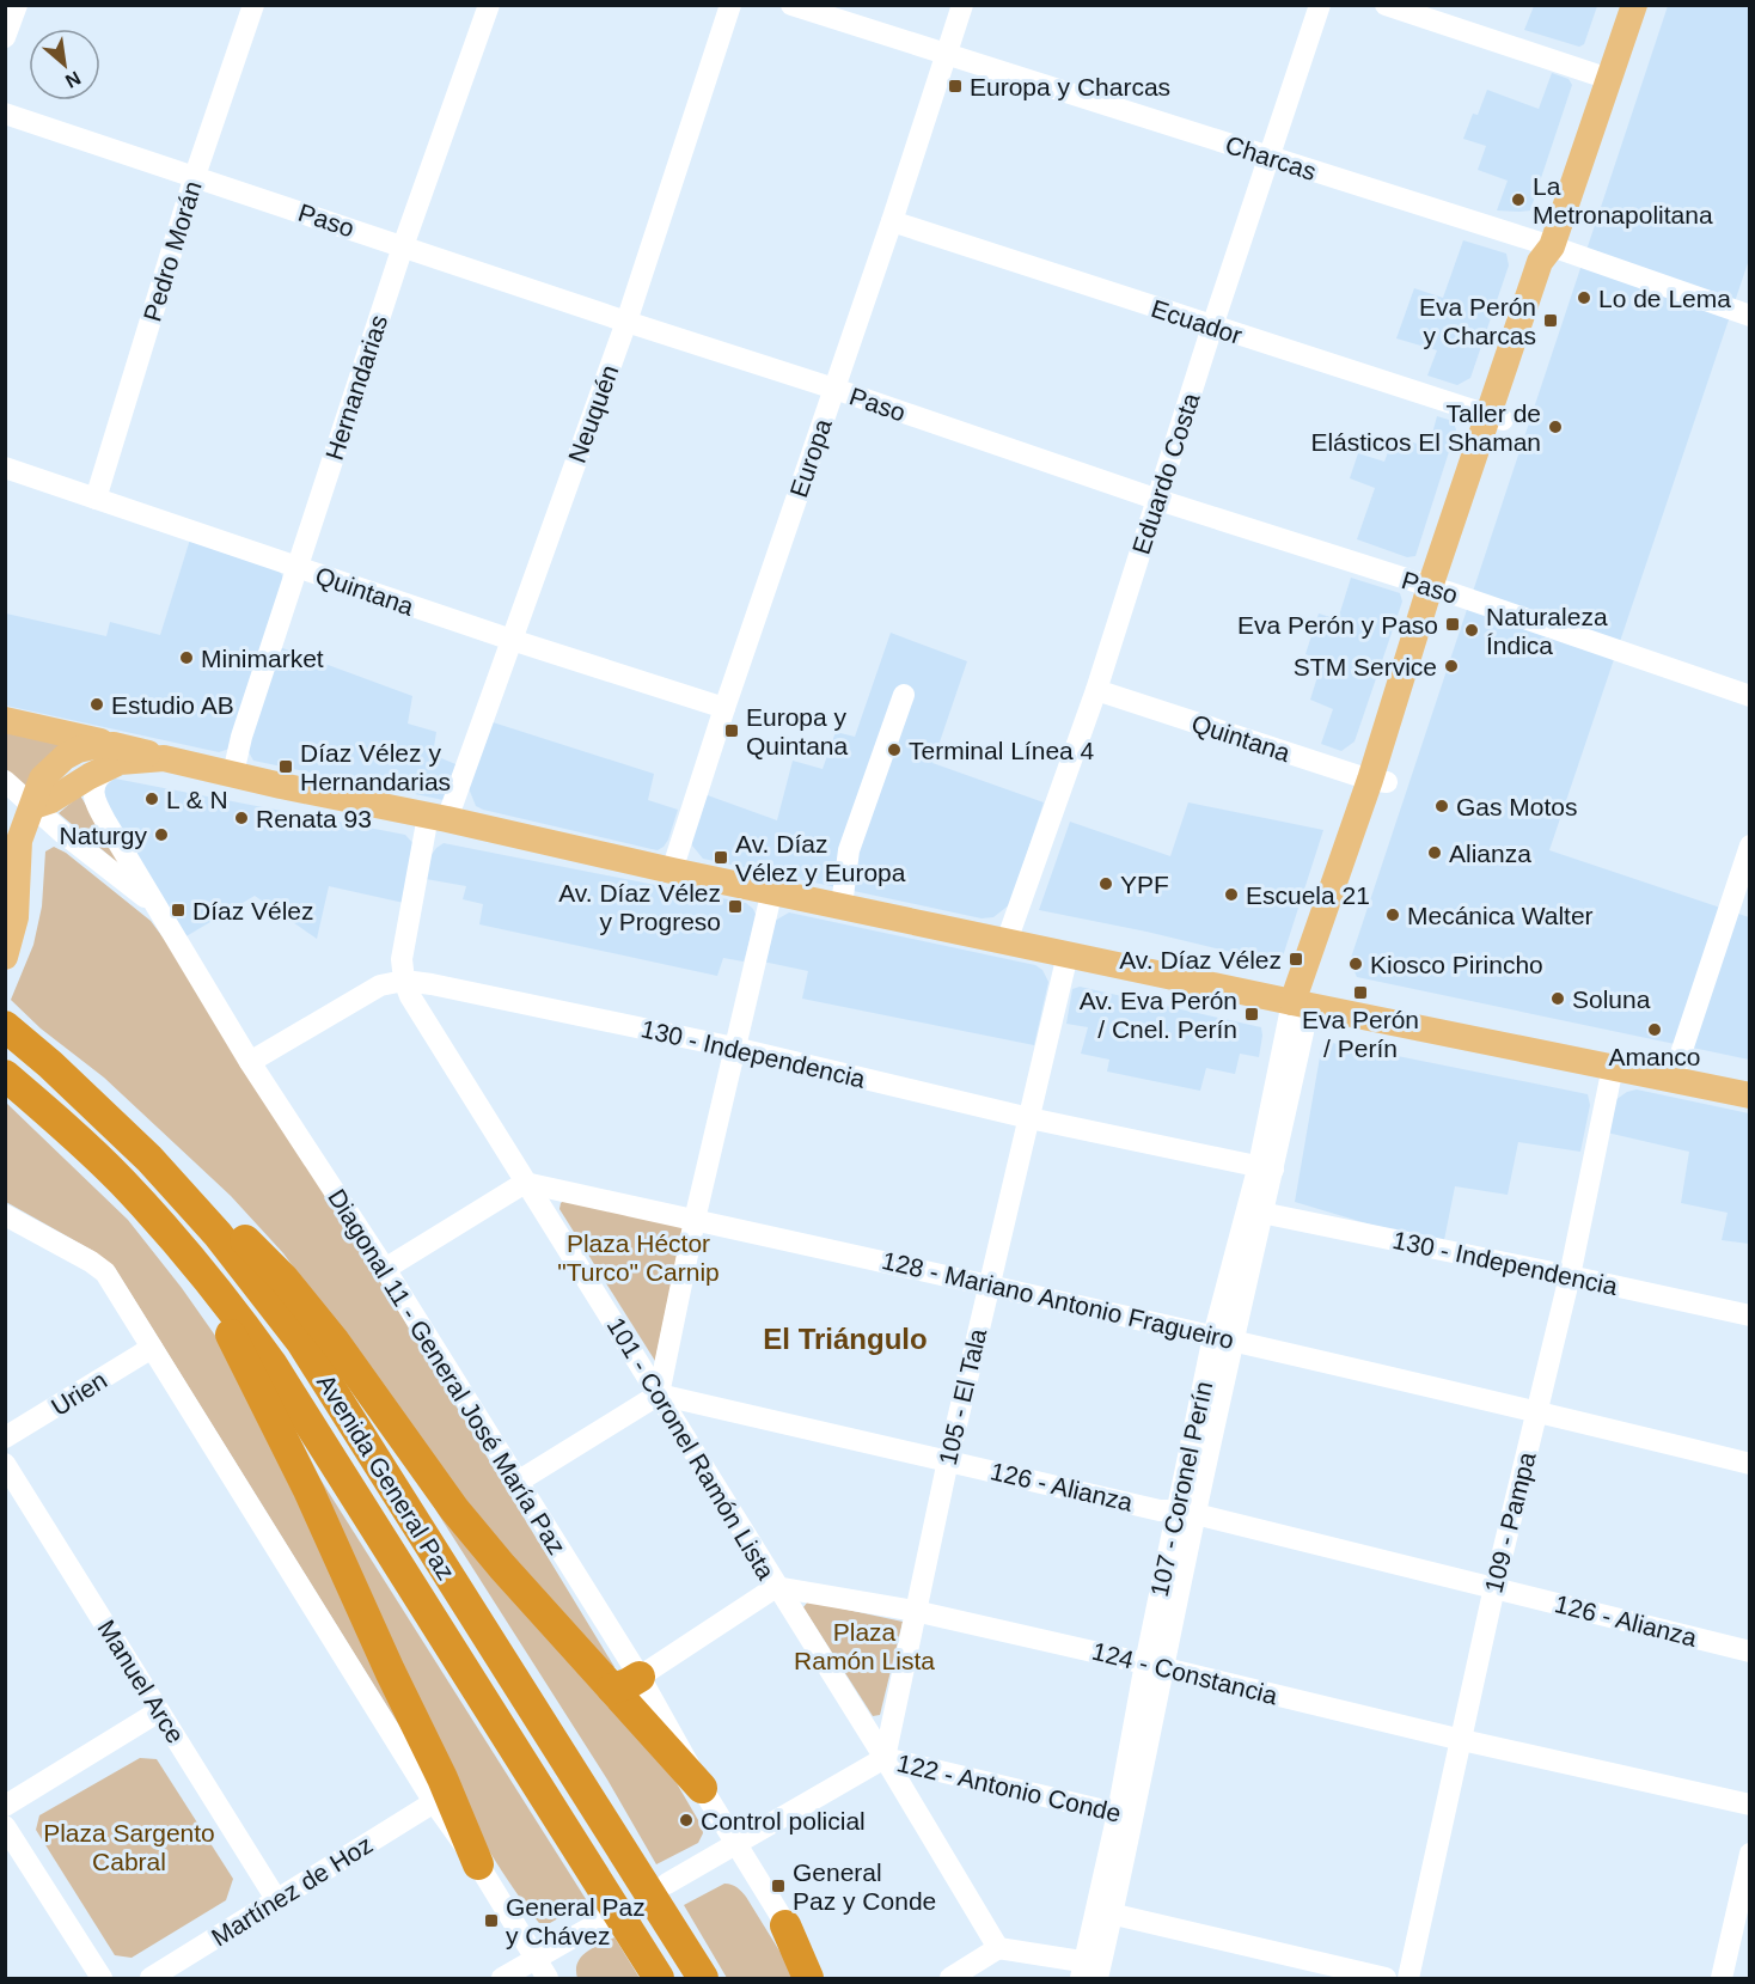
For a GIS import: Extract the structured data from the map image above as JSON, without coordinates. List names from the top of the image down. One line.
{"streets":{"highway":["Avenida General Paz"],"street":["Charcas","Paso","Pedro Morán","Ecuador","Hernandarias","Neuquén","Europa","Eduardo Costa","Quintana","130 - Independencia","128 - Mariano Antonio Fragueiro","Diagonal 11 - General José María Paz","Urien","105 - El Tala","101 - Coronel Ramón Lista","126 - Alianza","107 - Coronel Perín","109 - Pampa","124 - Constancia","Manuel Arce","122 - Antonio Conde","Martínez de Hoz"]},"crossings":[["Charcas","Europa"],["Charcas","Eduardo Costa"],["Paso","Pedro Morán"],["Paso","Hernandarias"],["Paso","Neuquén"],["Paso","Europa"],["Paso","Eduardo Costa"],["Pedro Morán","Quintana"],["Ecuador","Europa"],["Ecuador","Eduardo Costa"],["Hernandarias","Quintana"],["Neuquén","Quintana"],["Neuquén","101 - Coronel Ramón Lista"],["Europa","Quintana"],["Eduardo Costa","Quintana"],["130 - Independencia","Diagonal 11 - General José María Paz"],["130 - Independencia","105 - El Tala"],["130 - Independencia","101 - Coronel Ramón Lista"],["130 - Independencia","107 - Coronel Perín"],["130 - Independencia","109 - Pampa"],["128 - Mariano Antonio Fragueiro","105 - El Tala"],["128 - Mariano Antonio Fragueiro","101 - Coronel Ramón Lista"],["128 - Mariano Antonio Fragueiro","107 - Coronel Perín"],["128 - Mariano Antonio Fragueiro","109 - Pampa"],["Diagonal 11 - General José María Paz","122 - Antonio Conde"],["105 - El Tala","101 - Coronel Ramón Lista"],["105 - El Tala","126 - Alianza"],["105 - El Tala","124 - Constancia"],["105 - El Tala","122 - Antonio Conde"],["101 - Coronel Ramón Lista","126 - Alianza"],["101 - Coronel Ramón Lista","124 - Constancia"],["101 - Coronel Ramón Lista","122 - Antonio Conde"],["126 - Alianza","107 - Coronel Perín"],["126 - Alianza","109 - Pampa"],["107 - Coronel Perín","124 - Constancia"],["107 - Coronel Perín","122 - Antonio Conde"],["109 - Pampa","124 - Constancia"],["Manuel Arce","Martínez de Hoz"]],"districts":["El Triángulo"],"parks":["Plaza Héctor \"Turco\" Carnip","Plaza Ramón Lista","Plaza Sargento Cabral"],"places":{"transit":["Europa y Charcas","Eva Perón y Charcas","Eva Perón y Paso","Europa y Quintana","Díaz Vélez y Hernandarias","Av. Díaz Vélez y Europa","Av. Díaz Vélez y Progreso","Díaz Vélez","Av. Díaz Vélez","Eva Perón / Perín","Av. Eva Perón / Cnel. Perín","General Paz y Conde","General Paz y Chávez"],"other":["La Metronapolitana","Lo de Lema","Taller de Elásticos El Shaman","Naturaleza Índica","Minimarket","STM Service","Estudio AB","Terminal Línea 4","L & N","Gas Motos","Renata 93","Naturgy","Alianza","YPF","Escuela 21","Mecánica Walter","Kiosco Pirincho","Soluna","Amanco","Control policial"]},"north":"bottom right"}
